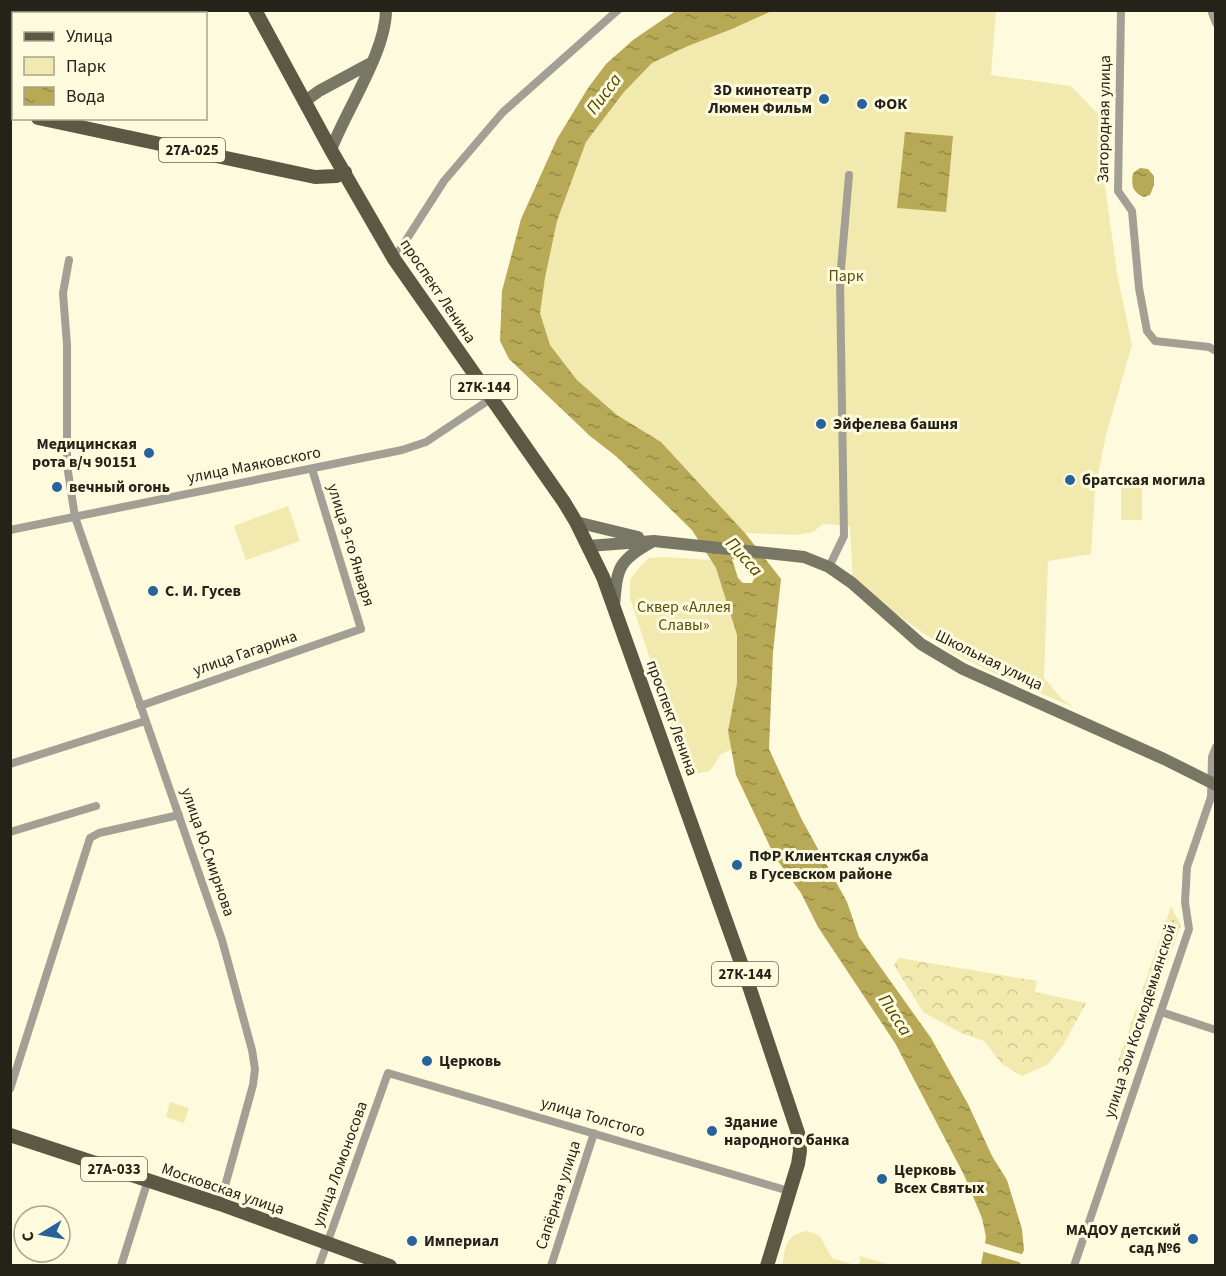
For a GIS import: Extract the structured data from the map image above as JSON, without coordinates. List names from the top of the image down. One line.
{"streets":{"main road":["27А-025","проспект Ленина","27К-144","Школьная улица","27А-033","Московская улица"],"street":["Загородная улица","улица Маяковского","улица 9-го Января","улица Гагарина","улица Ю.Смирнова","улица Зои Космодемьянской","улица Толстого","улица Ломоносова","Сапёрная улица"]},"crossings":[["27А-025","проспект Ленина"],["проспект Ленина","улица Маяковского"],["проспект Ленина","Школьная улица"],["проспект Ленина","улица Толстого"],["улица Маяковского","улица 9-го Января"],["улица Маяковского","улица Ю.Смирнова"],["улица 9-го Января","улица Гагарина"],["улица Гагарина","улица Ю.Смирнова"],["Школьная улица","улица Зои Космодемьянской"],["улица Ю.Смирнова","Московская улица"],["улица Толстого","улица Ломоносова"],["улица Толстого","Сапёрная улица"],["улица Ломоносова","Московская улица"]],"water":["Писса"],"parks":["Парк","Сквер «Аллея Славы»"],"places":["3D кинотеатр Люмен Фильм","ФОК","Эйфелева башня","Медицинская рота в/ч 90151","братская могила","вечный огонь","С. И. Гусев","ПФР Клиентская служба в Гусевском районе","Церковь","Здание народного банка","Церковь Всех Святых","МАДОУ детский сад №6","Империал"],"legend":["Улица","Парк","Вода"],"north":"left"}
